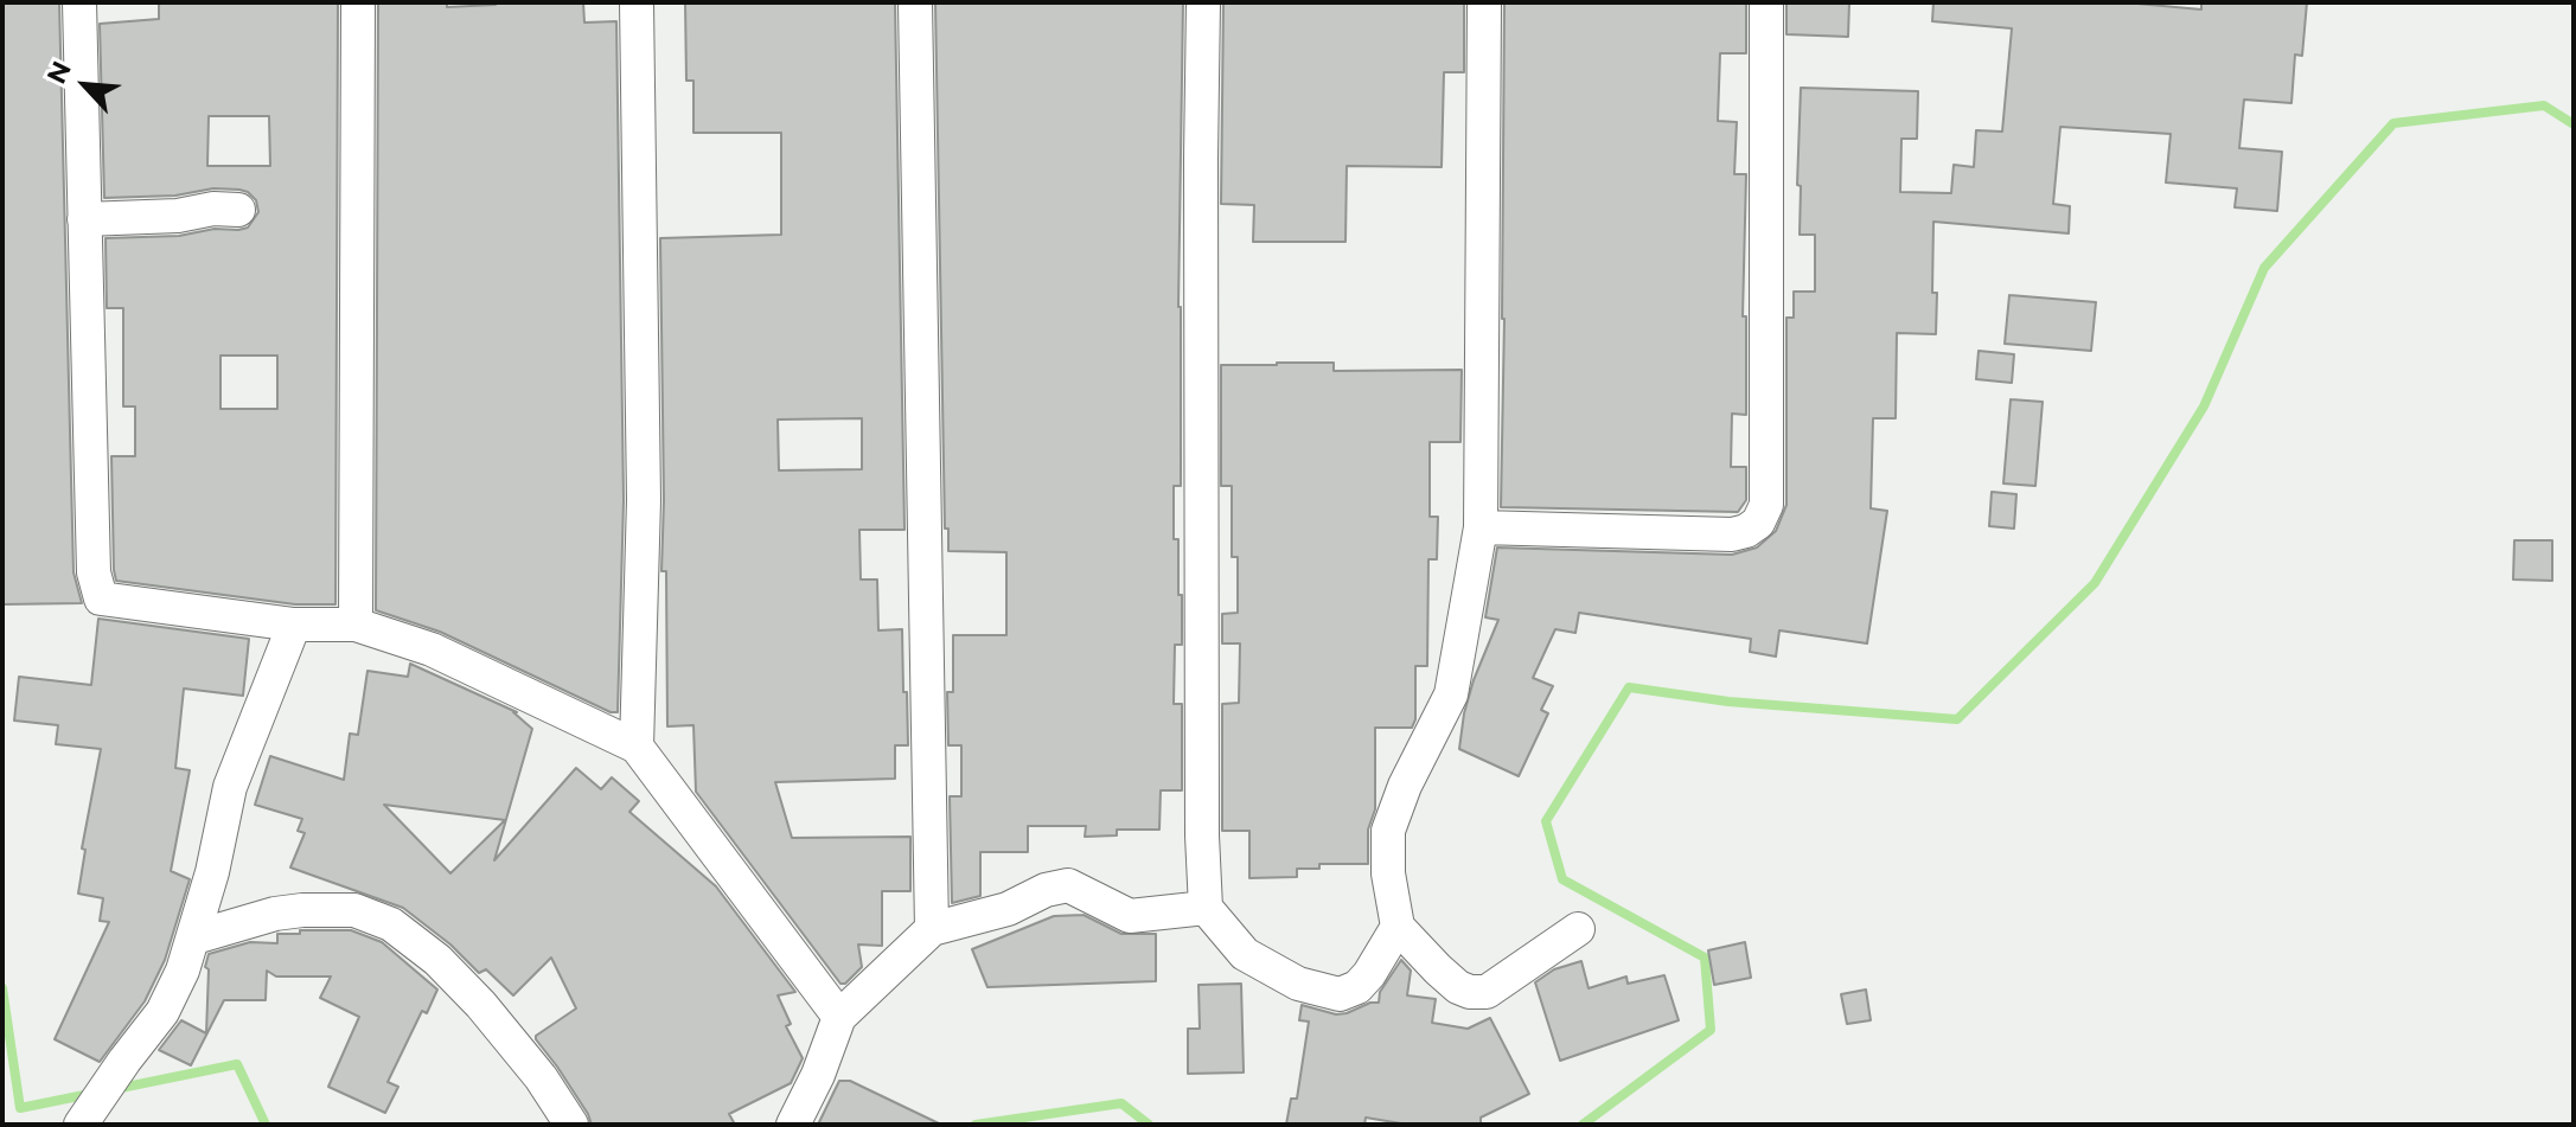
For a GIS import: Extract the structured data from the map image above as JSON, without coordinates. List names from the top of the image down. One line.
{"north":"top left"}
